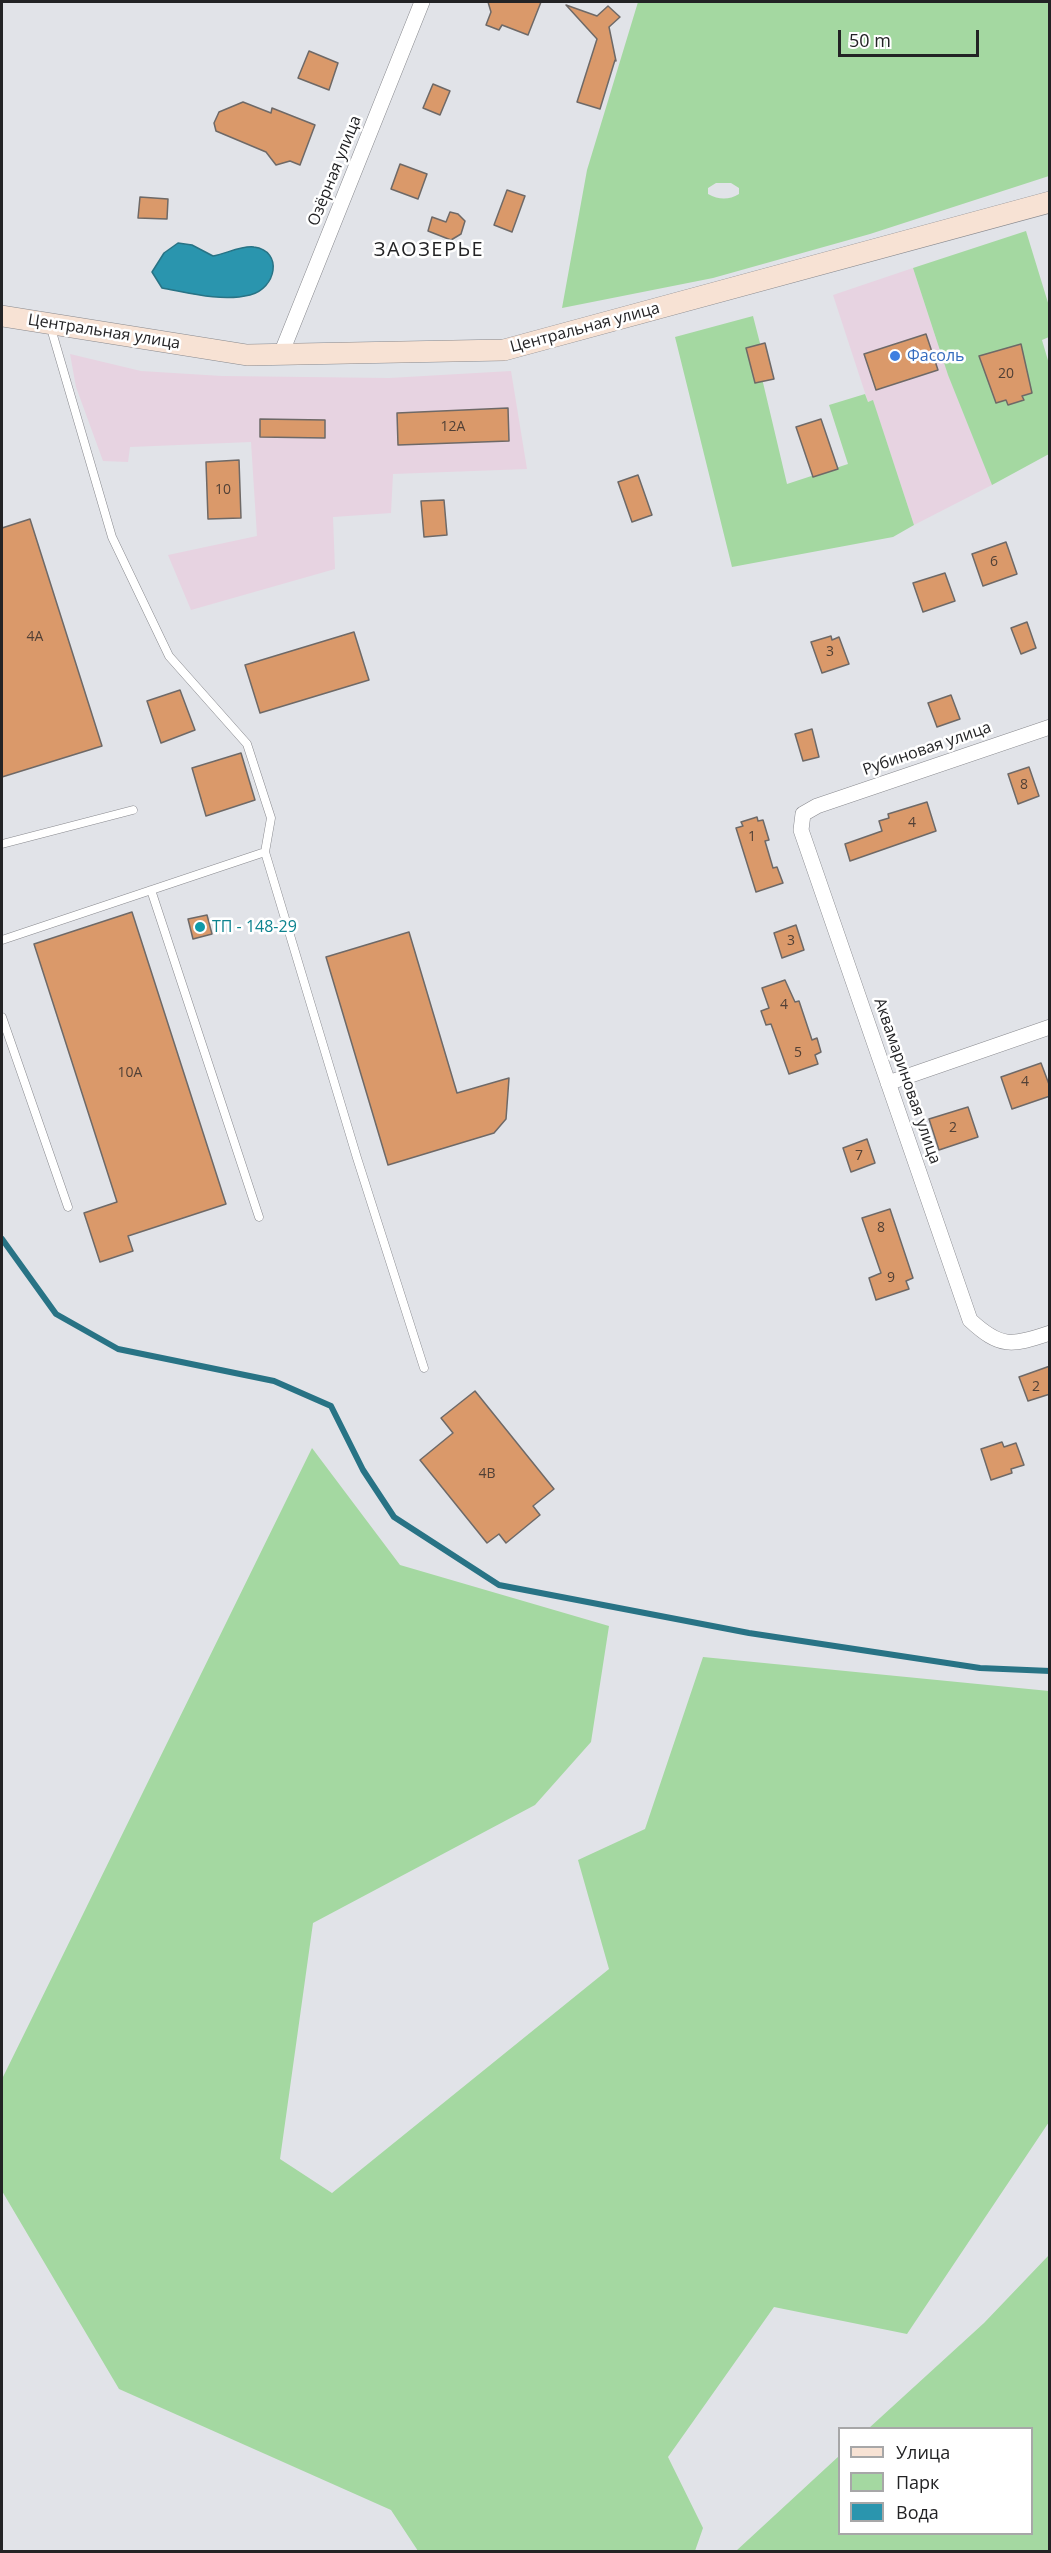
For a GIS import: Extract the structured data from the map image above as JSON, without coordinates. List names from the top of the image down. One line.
{"streets":{"main road":["Центральная улица"],"street":["Озёрная улица","Рубиновая улица","Аквамариновая улица"]},"crossings":[["Озёрная улица","Центральная улица"],["Рубиновая улица","Аквамариновая улица"]],"districts":["ЗАОЗЕРЬЕ"],"places":["Фасоль","ТП - 148-29"],"house_numbers":["20","12А","10","6","4А","3","8","4","1","3","4","5","10А","4","2","7","8","9","2","4В"],"legend":["Улица","Парк","Вода"],"scale_bar":"50 m"}
